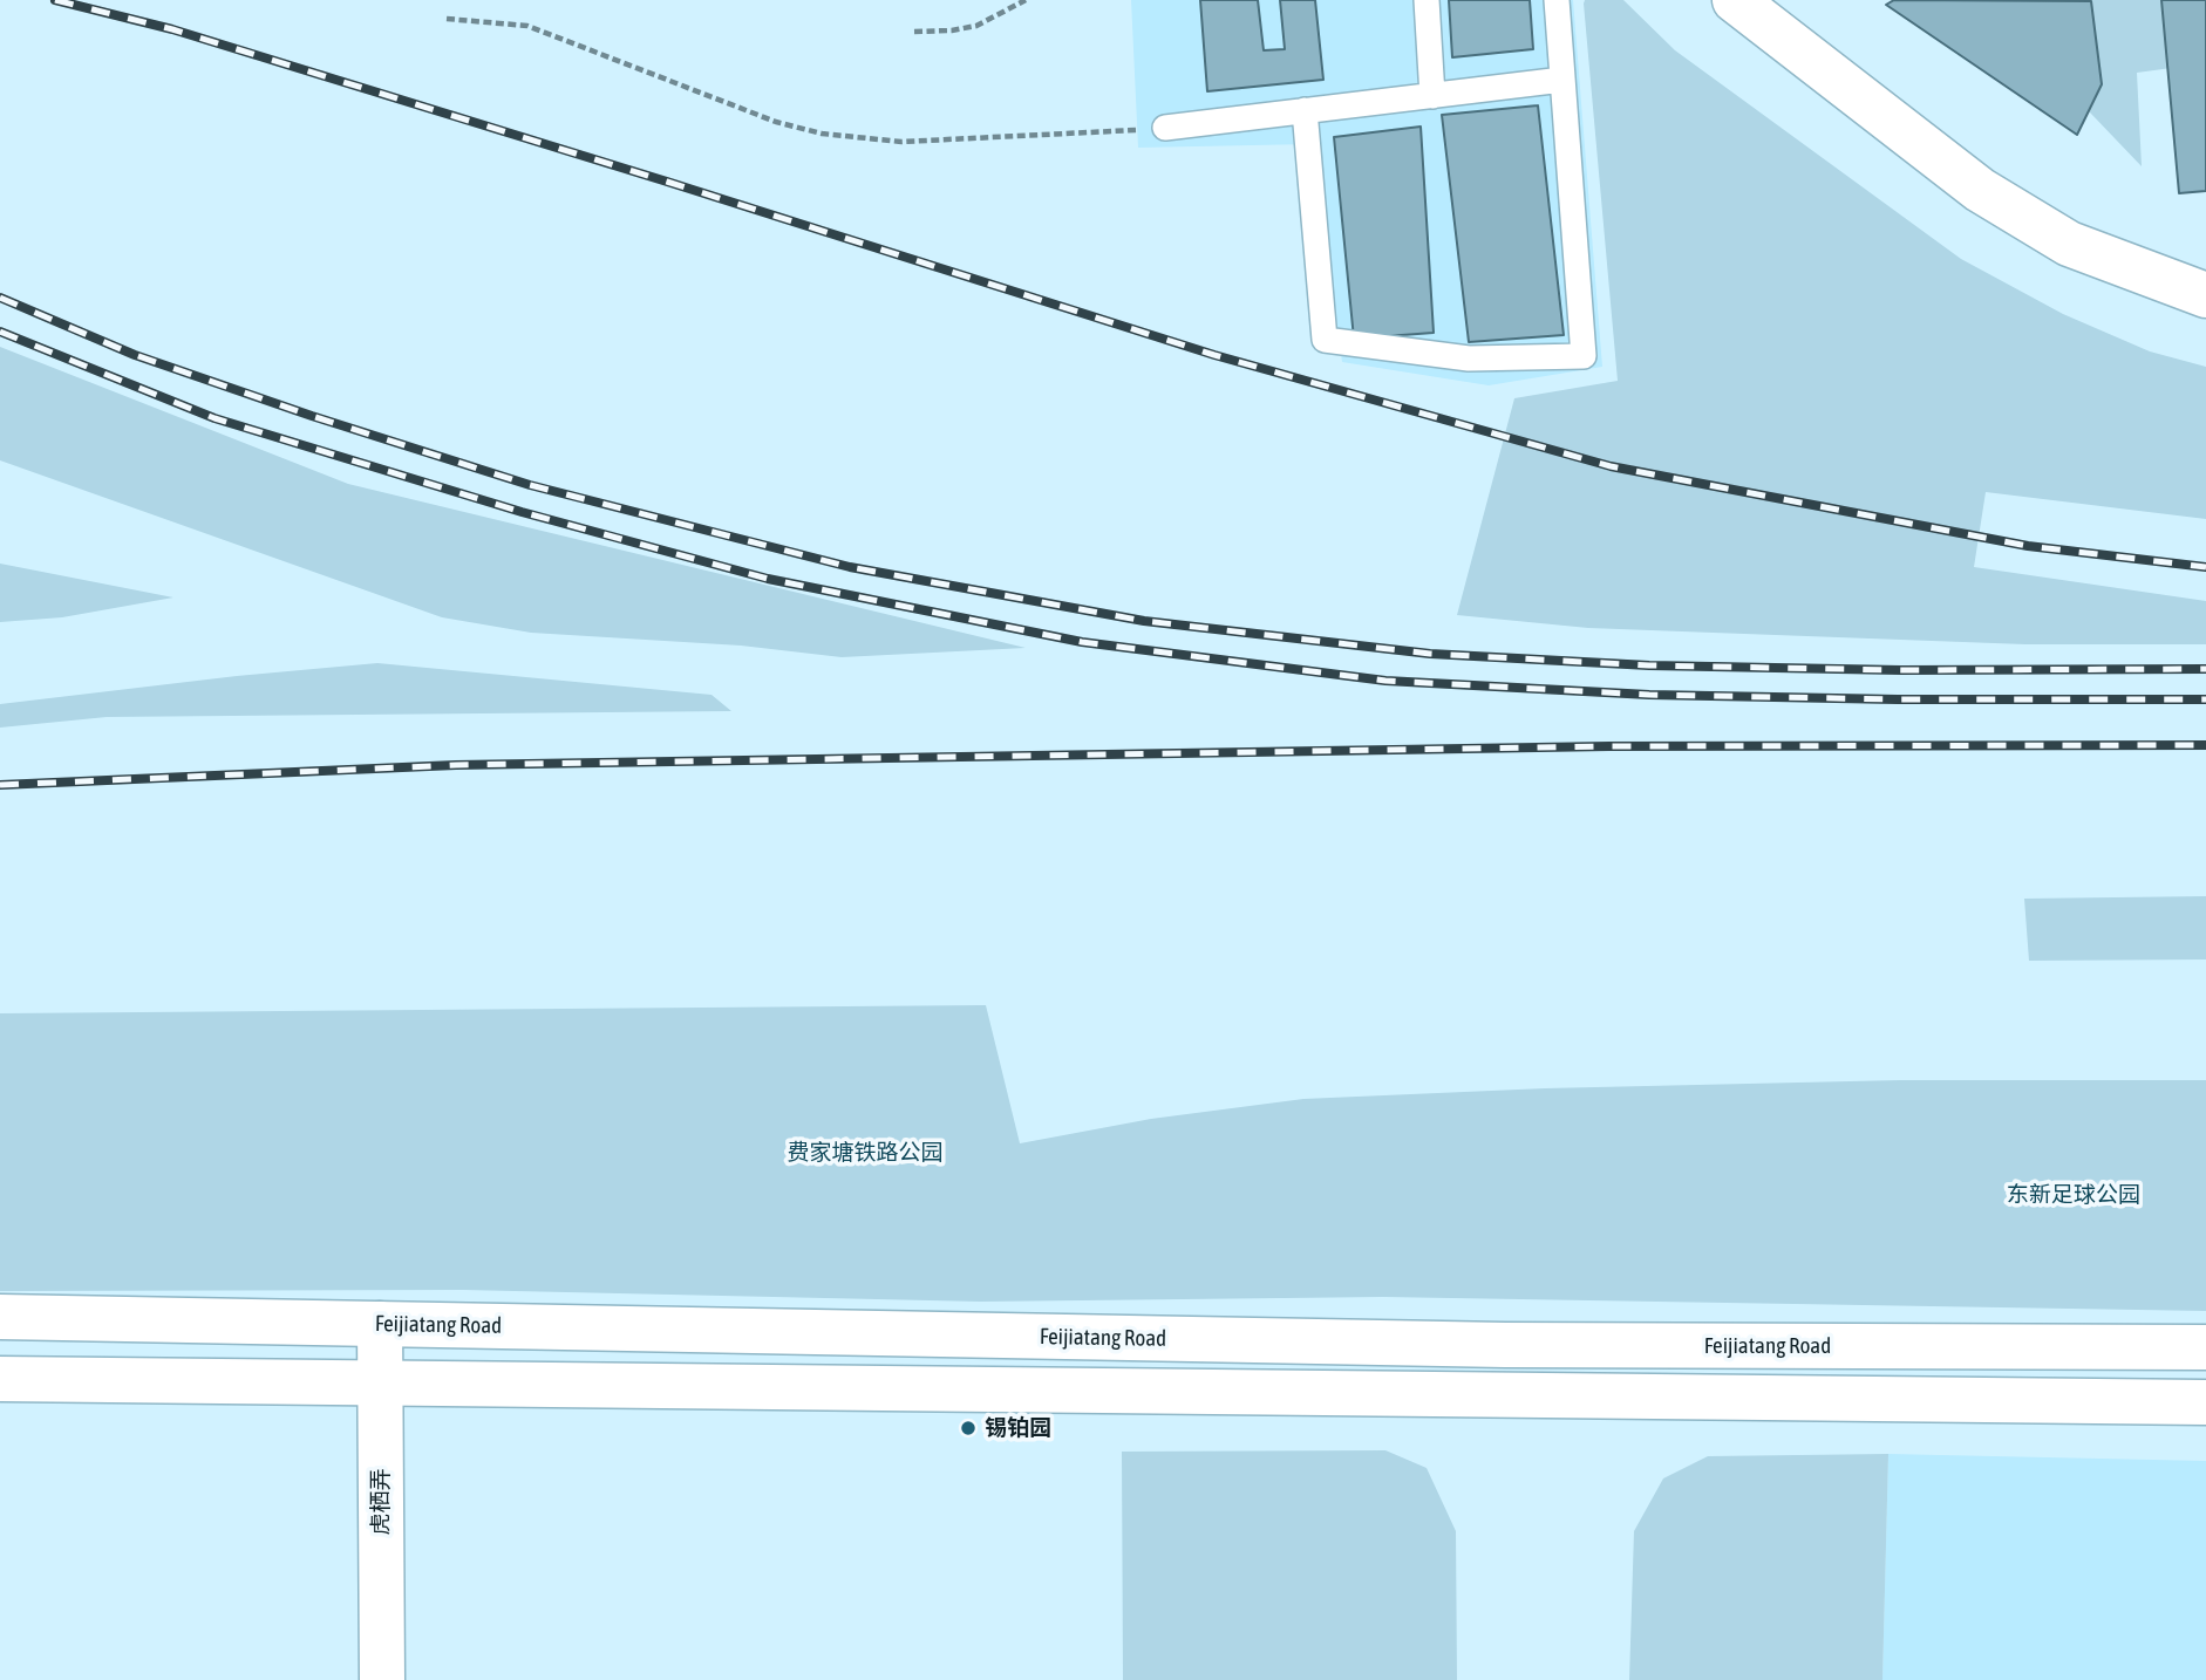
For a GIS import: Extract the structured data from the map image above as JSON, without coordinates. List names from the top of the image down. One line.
{"streets":{"street":["Feijiatang Road","虎栖弄"]},"crossings":[["Feijiatang Road","虎栖弄"]],"parks":["费家塘铁路公园","东新足球公园"],"places":["锡铂园"]}
